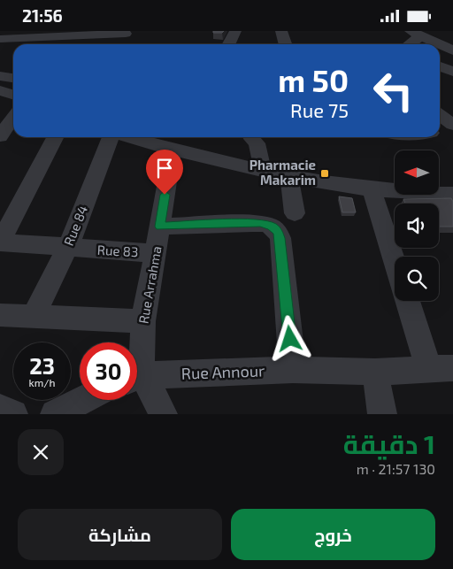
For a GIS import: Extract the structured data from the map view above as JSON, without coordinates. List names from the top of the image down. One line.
{"streets":{"street":["Rue 84","Rue 83","Rue Arrahma","Rue Annour"]},"crossings":[["Rue 84","Rue 83"],["Rue 83","Rue Arrahma"]],"places":{"transit":["Pharmacie Makarim"]},"north":"left","page":{"status":"21:56","turn":["50 m","Rue 75"],"speed":"23 km/h","limit":"30","heading":["1 دقيقة","130 m · 21:57"],"buttons":["خروج","مشاركة"]}}
